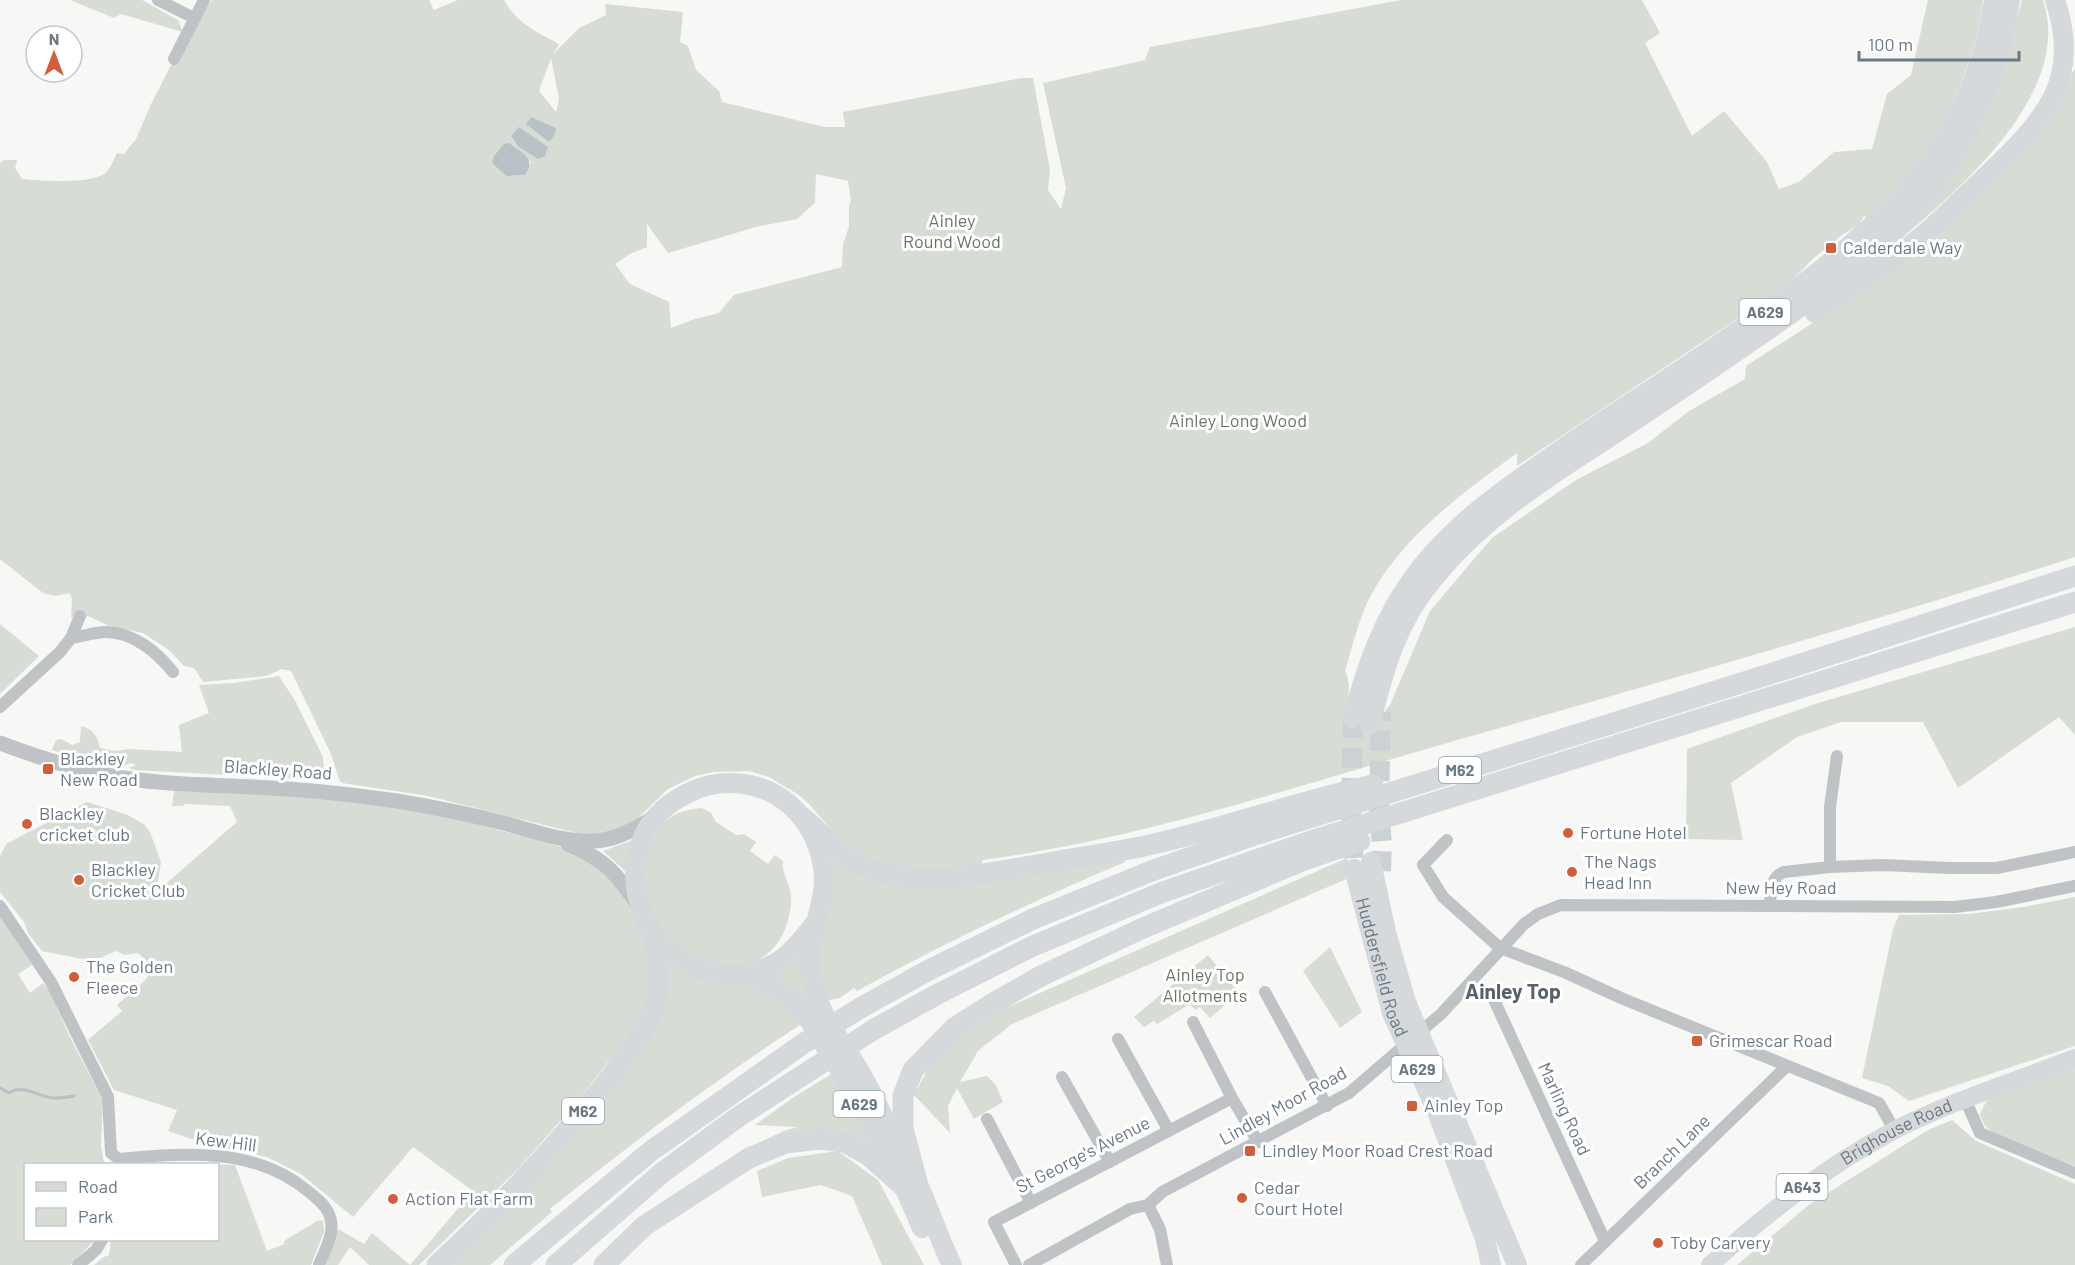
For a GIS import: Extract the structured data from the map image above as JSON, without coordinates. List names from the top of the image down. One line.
{"streets":{"highway":["A629","M62","Huddersfield Road"],"main road":["Brighouse Road","A643"],"street":["Blackley Road","New Hey Road","Lindley Moor Road","Marling Road","Kew Hill","Branch Lane","St George's Avenue"]},"crossings":[["A629","Blackley Road"],["A629","M62"],["Blackley Road","M62"],["New Hey Road","Lindley Moor Road"],["Marling Road","Branch Lane"]],"districts":["Ainley Top"],"parks":["Ainley Round Wood","Ainley Long Wood","Ainley Top Allotments"],"places":{"transit":["Calderdale Way","Blackley New Road","Grimescar Road","Ainley Top","Lindley Moor Road Crest Road"],"other":["Blackley cricket club","Fortune Hotel","The Nags Head Inn","Blackley Cricket Club","The Golden Fleece","Cedar Court Hotel","Action Flat Farm","Toby Carvery"]},"legend":["Road","Park"],"scale_bar":"100 m","north":"top"}
